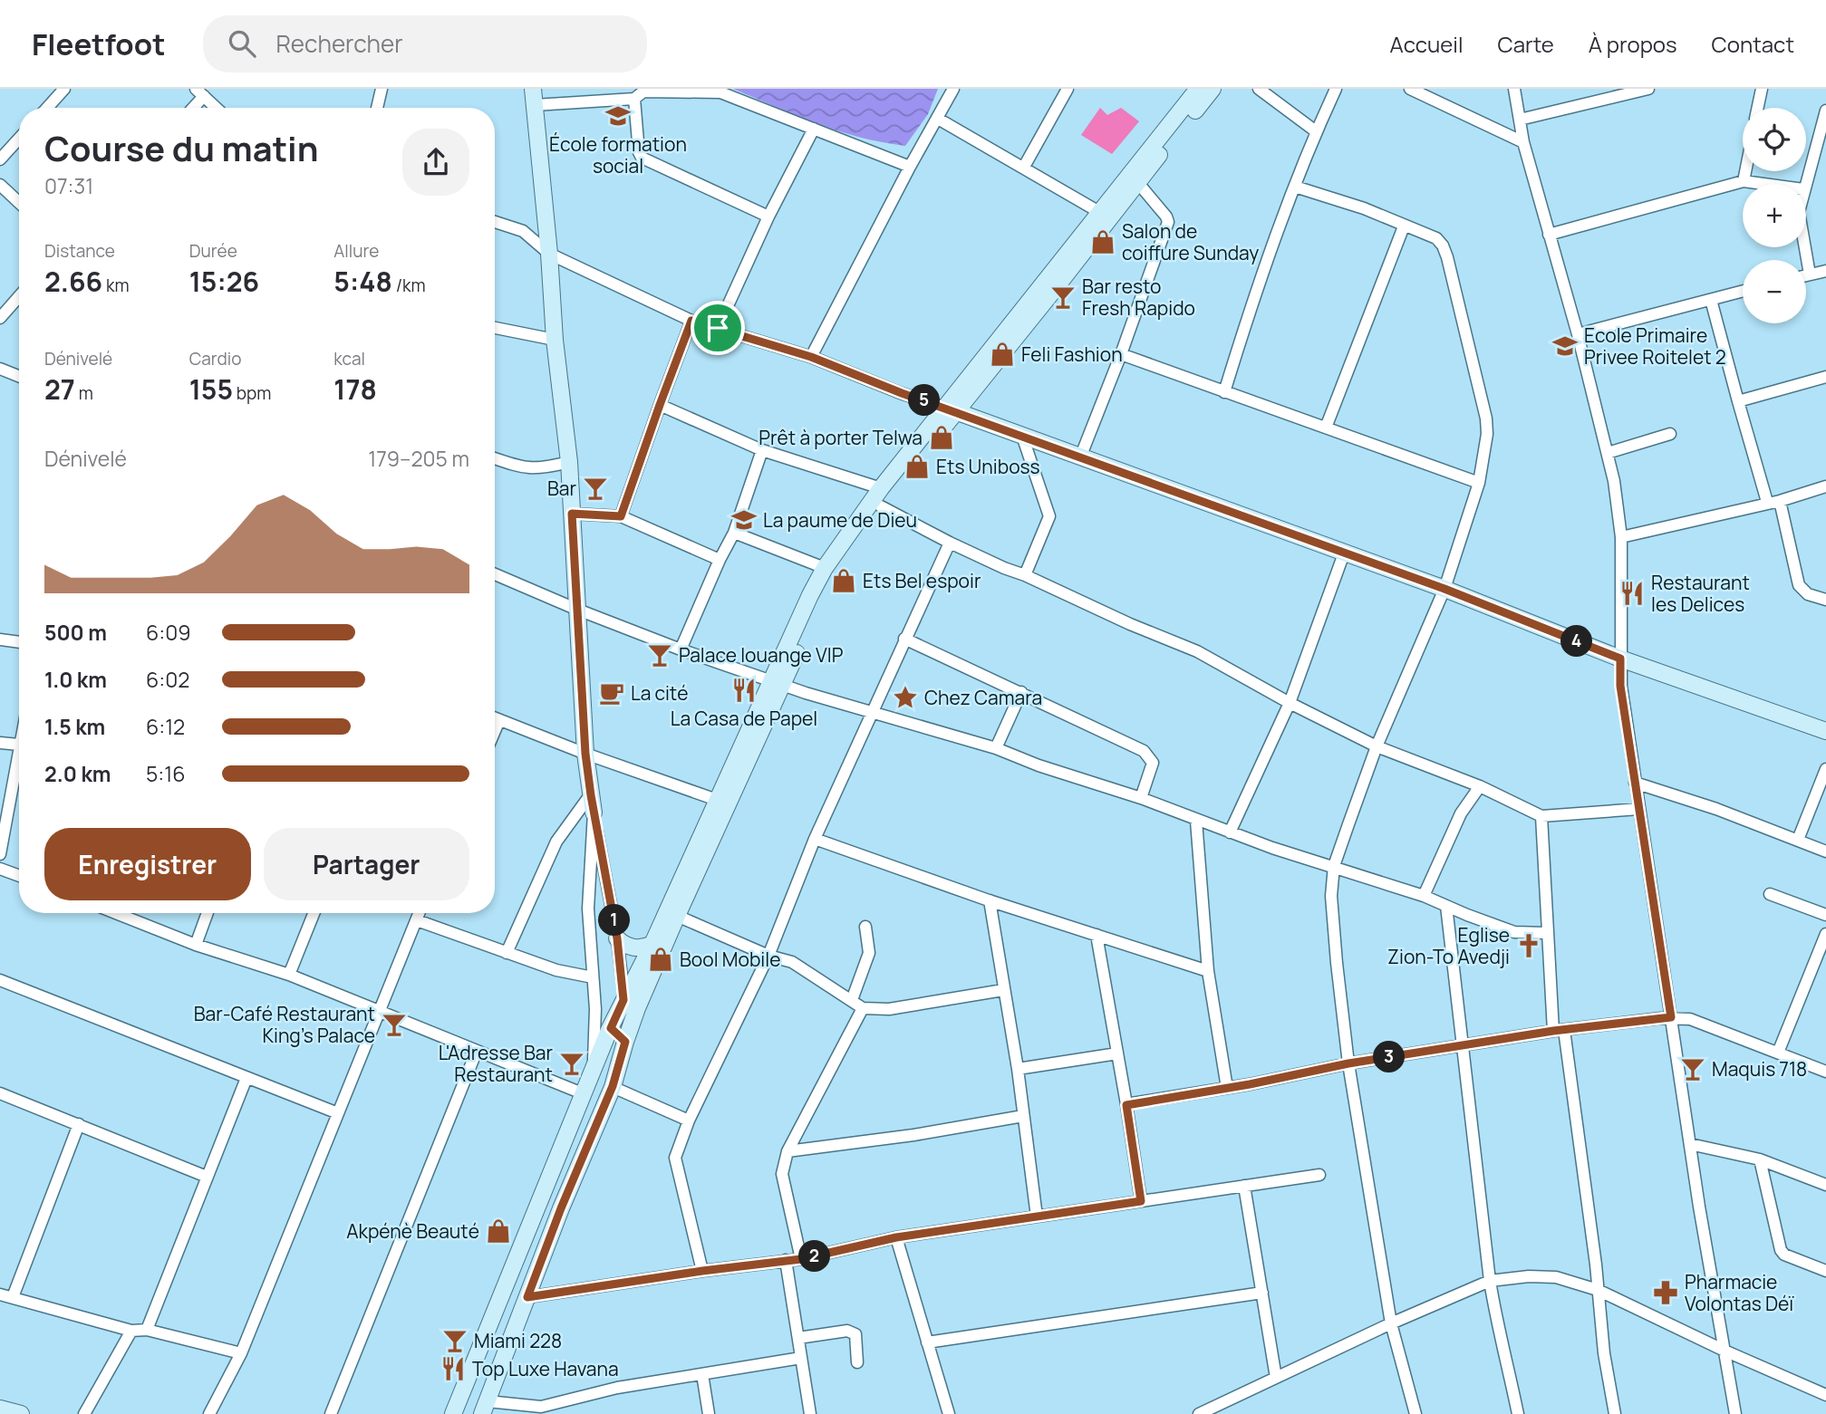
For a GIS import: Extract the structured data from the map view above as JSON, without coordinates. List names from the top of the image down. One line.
{"places":{"school or university":["École formation social","Ecole Primaire Privee Roitelet 2","La paume de Dieu"],"shop":["Salon de coiffure Sunday","Feli Fashion","Prêt à porter Telwa","Ets Uniboss","Ets Bel espoir","Bool Mobile","Akpénè Beauté"],"bar":["Bar resto Fresh Rapido","Bar","Palace louange VIP","Bar-Café Restaurant King's Palace","L'Adresse Bar Restaurant","Maquis 718","Miami 228"],"restaurant":["Restaurant les Delices","La Casa de Papel","Top Luxe Havana"],"cafe":["La cité"],"place":["Chez Camara"],"church":["Eglise Zion-To Avedji"],"pharmacy":["Pharmacie Volontas Déï"]},"page":{"header":"Fleetfoot","search":"Rechercher","nav":["Accueil","Carte","À propos","Contact"],"map_buttons":["+","−"],"heading":["Course du matin","07:31"],"stats":[["Distance","2.66 km"],["Durée","15:26"],["Allure","5:48 /km"],["Dénivelé","27 m"],["Cardio","155 bpm"],["kcal","178"]],"pins":["5","4","1","3","2"],"chart":["Dénivelé","179–205 m"],"list":[{"name":"500 m","note":"6:09"},{"name":"1.0 km","note":"6:02"},{"name":"1.5 km","note":"6:12"},{"name":"2.0 km","note":"5:16"}],"buttons":["Enregistrer","Partager"]}}
